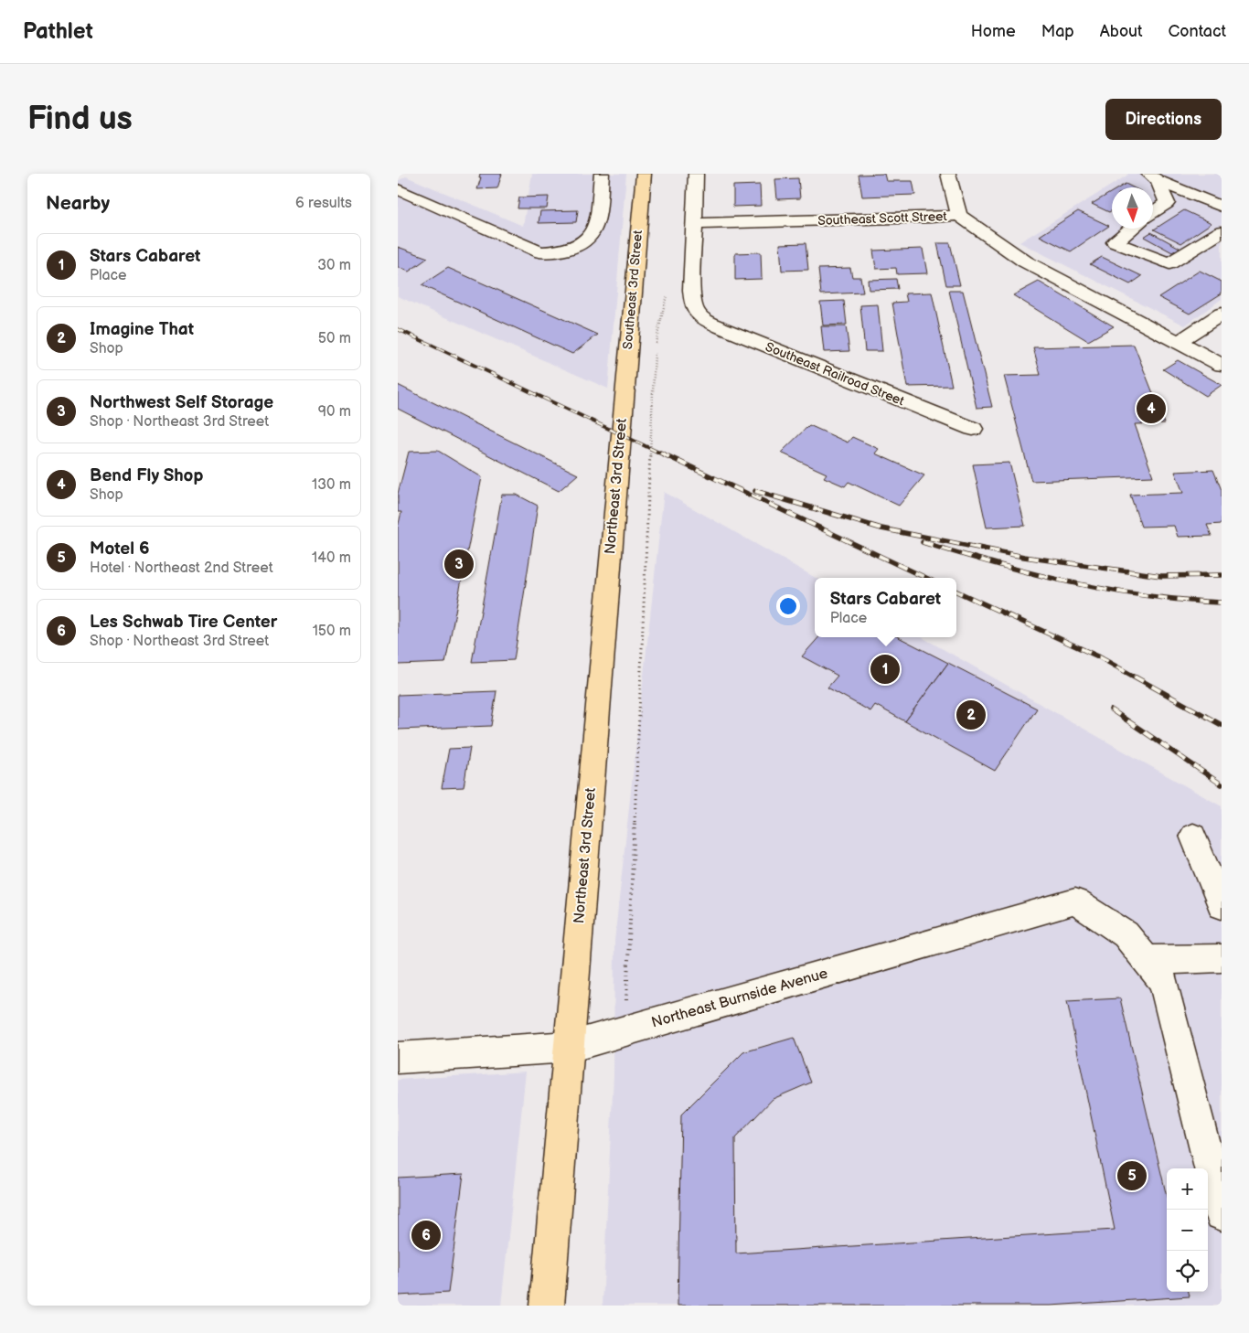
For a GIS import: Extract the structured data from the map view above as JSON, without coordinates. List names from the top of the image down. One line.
{"streets":{"main road":["Southeast 3rd Street","Northeast 3rd Street"],"street":["Southeast Scott Street","Southeast Railroad Street","Northeast Burnside Avenue"]},"crossings":[["Southeast Scott Street","Southeast Railroad Street"],["Southeast 3rd Street","Northeast 3rd Street"],["Northeast 3rd Street","Northeast Burnside Avenue"]],"north":"bottom","page":{"header":"Pathlet","nav":["Home","Map","About","Contact"],"buttons":"Directions","title":"Find us","heading":["Nearby","6 results"],"list":[{"mark":"1","name":"Stars Cabaret","note":"Place","value":"30 m"},{"mark":"2","name":"Imagine That","note":"Shop","value":"50 m"},{"mark":"3","name":"Northwest Self Storage","note":"Shop · Northeast 3rd Street","value":"90 m"},{"mark":"4","name":"Bend Fly Shop","note":"Shop","value":"130 m"},{"mark":"5","name":"Motel 6","note":"Hotel · Northeast 2nd Street","value":"140 m"},{"mark":"6","name":"Les Schwab Tire Center","note":"Shop · Northeast 3rd Street","value":"150 m"}],"pins":["4","3","1","2","5","6"],"popup":["Stars Cabaret","Place"],"map_buttons":["+","−"]}}
